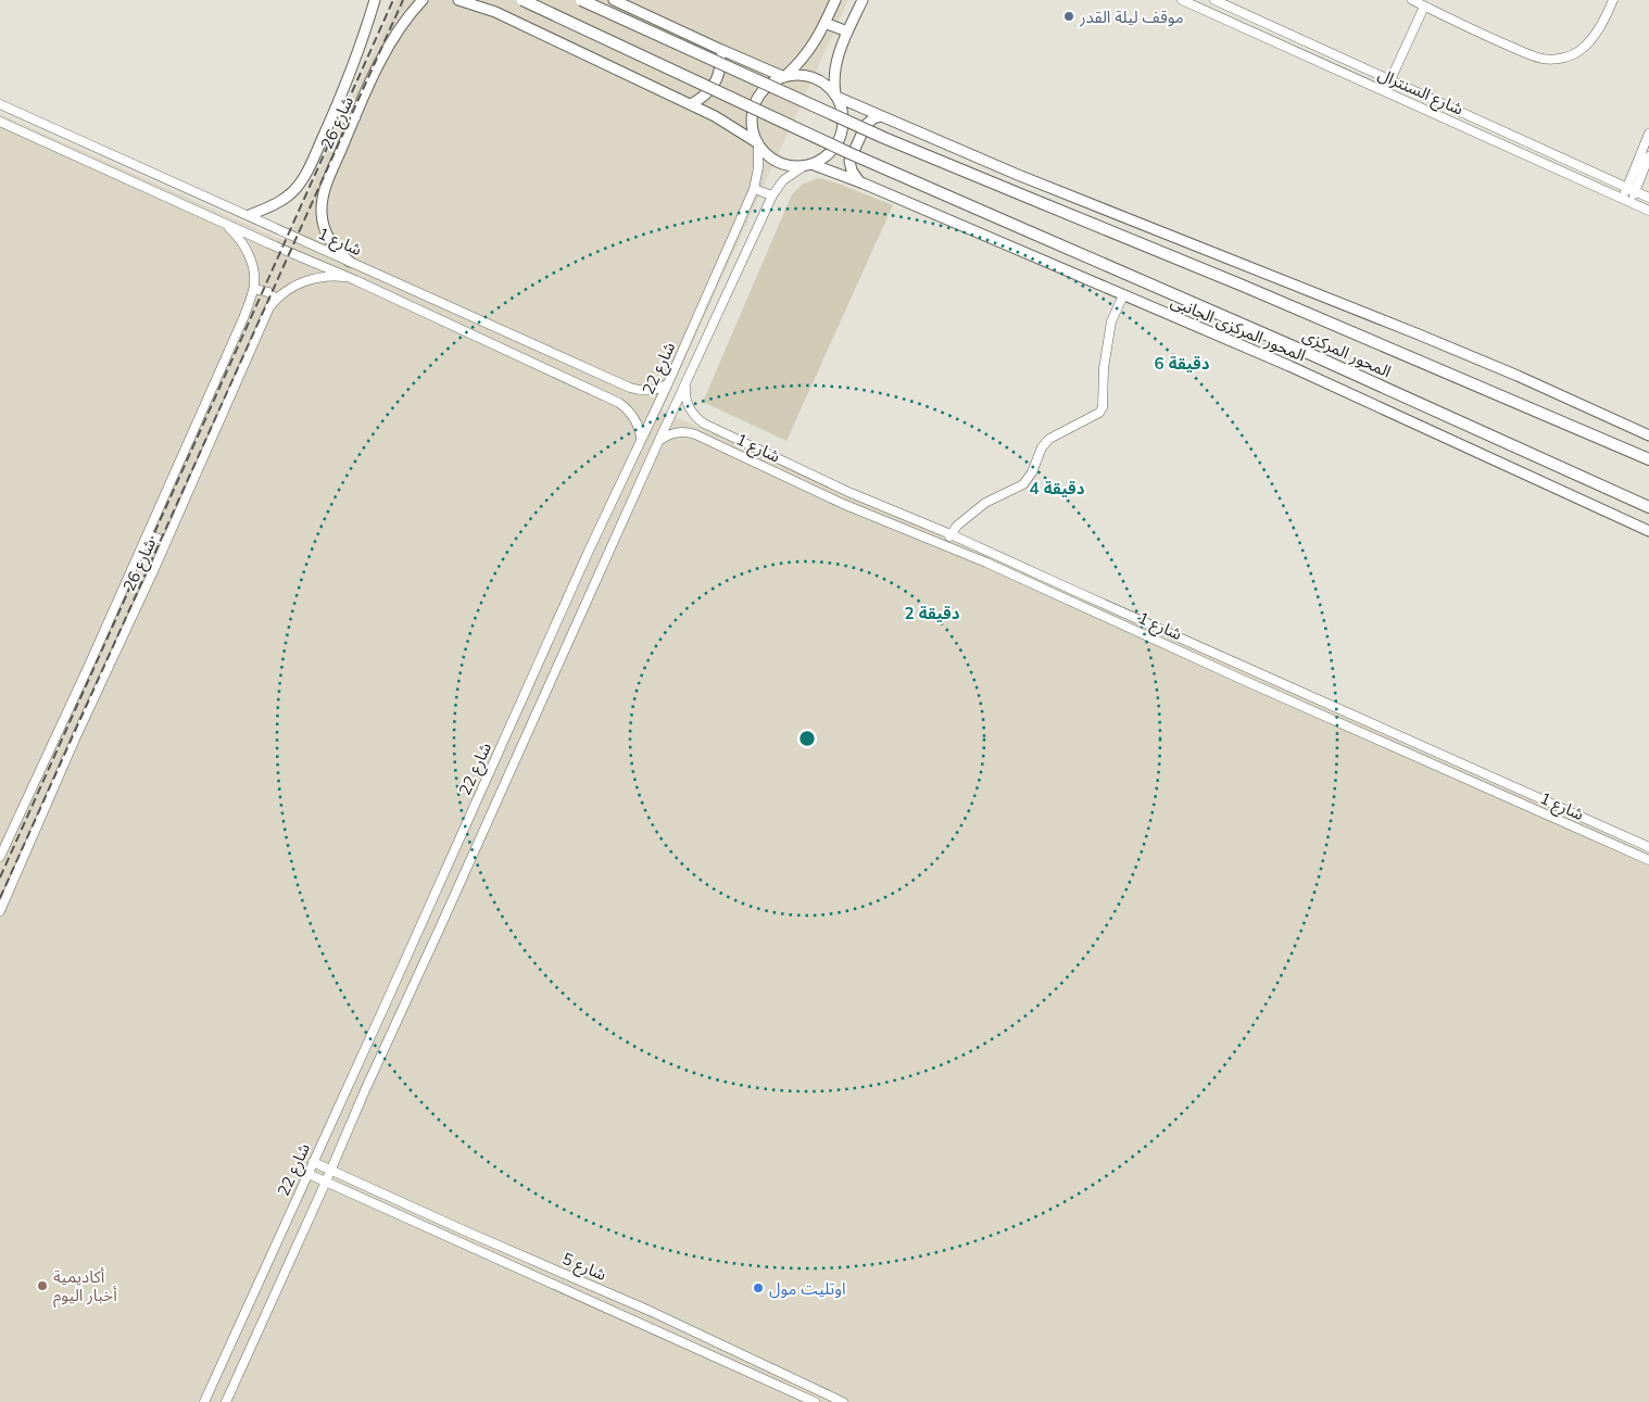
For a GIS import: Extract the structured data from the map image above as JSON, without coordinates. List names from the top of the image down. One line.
{"streets":{"highway":["المحور المركزى"],"main road":["شارع 26","المحور المركزى الجانبى"],"street":["شارع السنترال","شارع 1","شارع 22","شارع 5"]},"crossings":[["شارع 26","شارع 1"],["شارع 1","شارع 22"],["المحور المركزى الجانبى","شارع 22"],["شارع 22","شارع 5"]],"places":["موقف ليلة القدر","أكاديمية أخبار اليوم","اوتليت مول"],"rings":["6 دقيقة","4 دقيقة","2 دقيقة"]}
